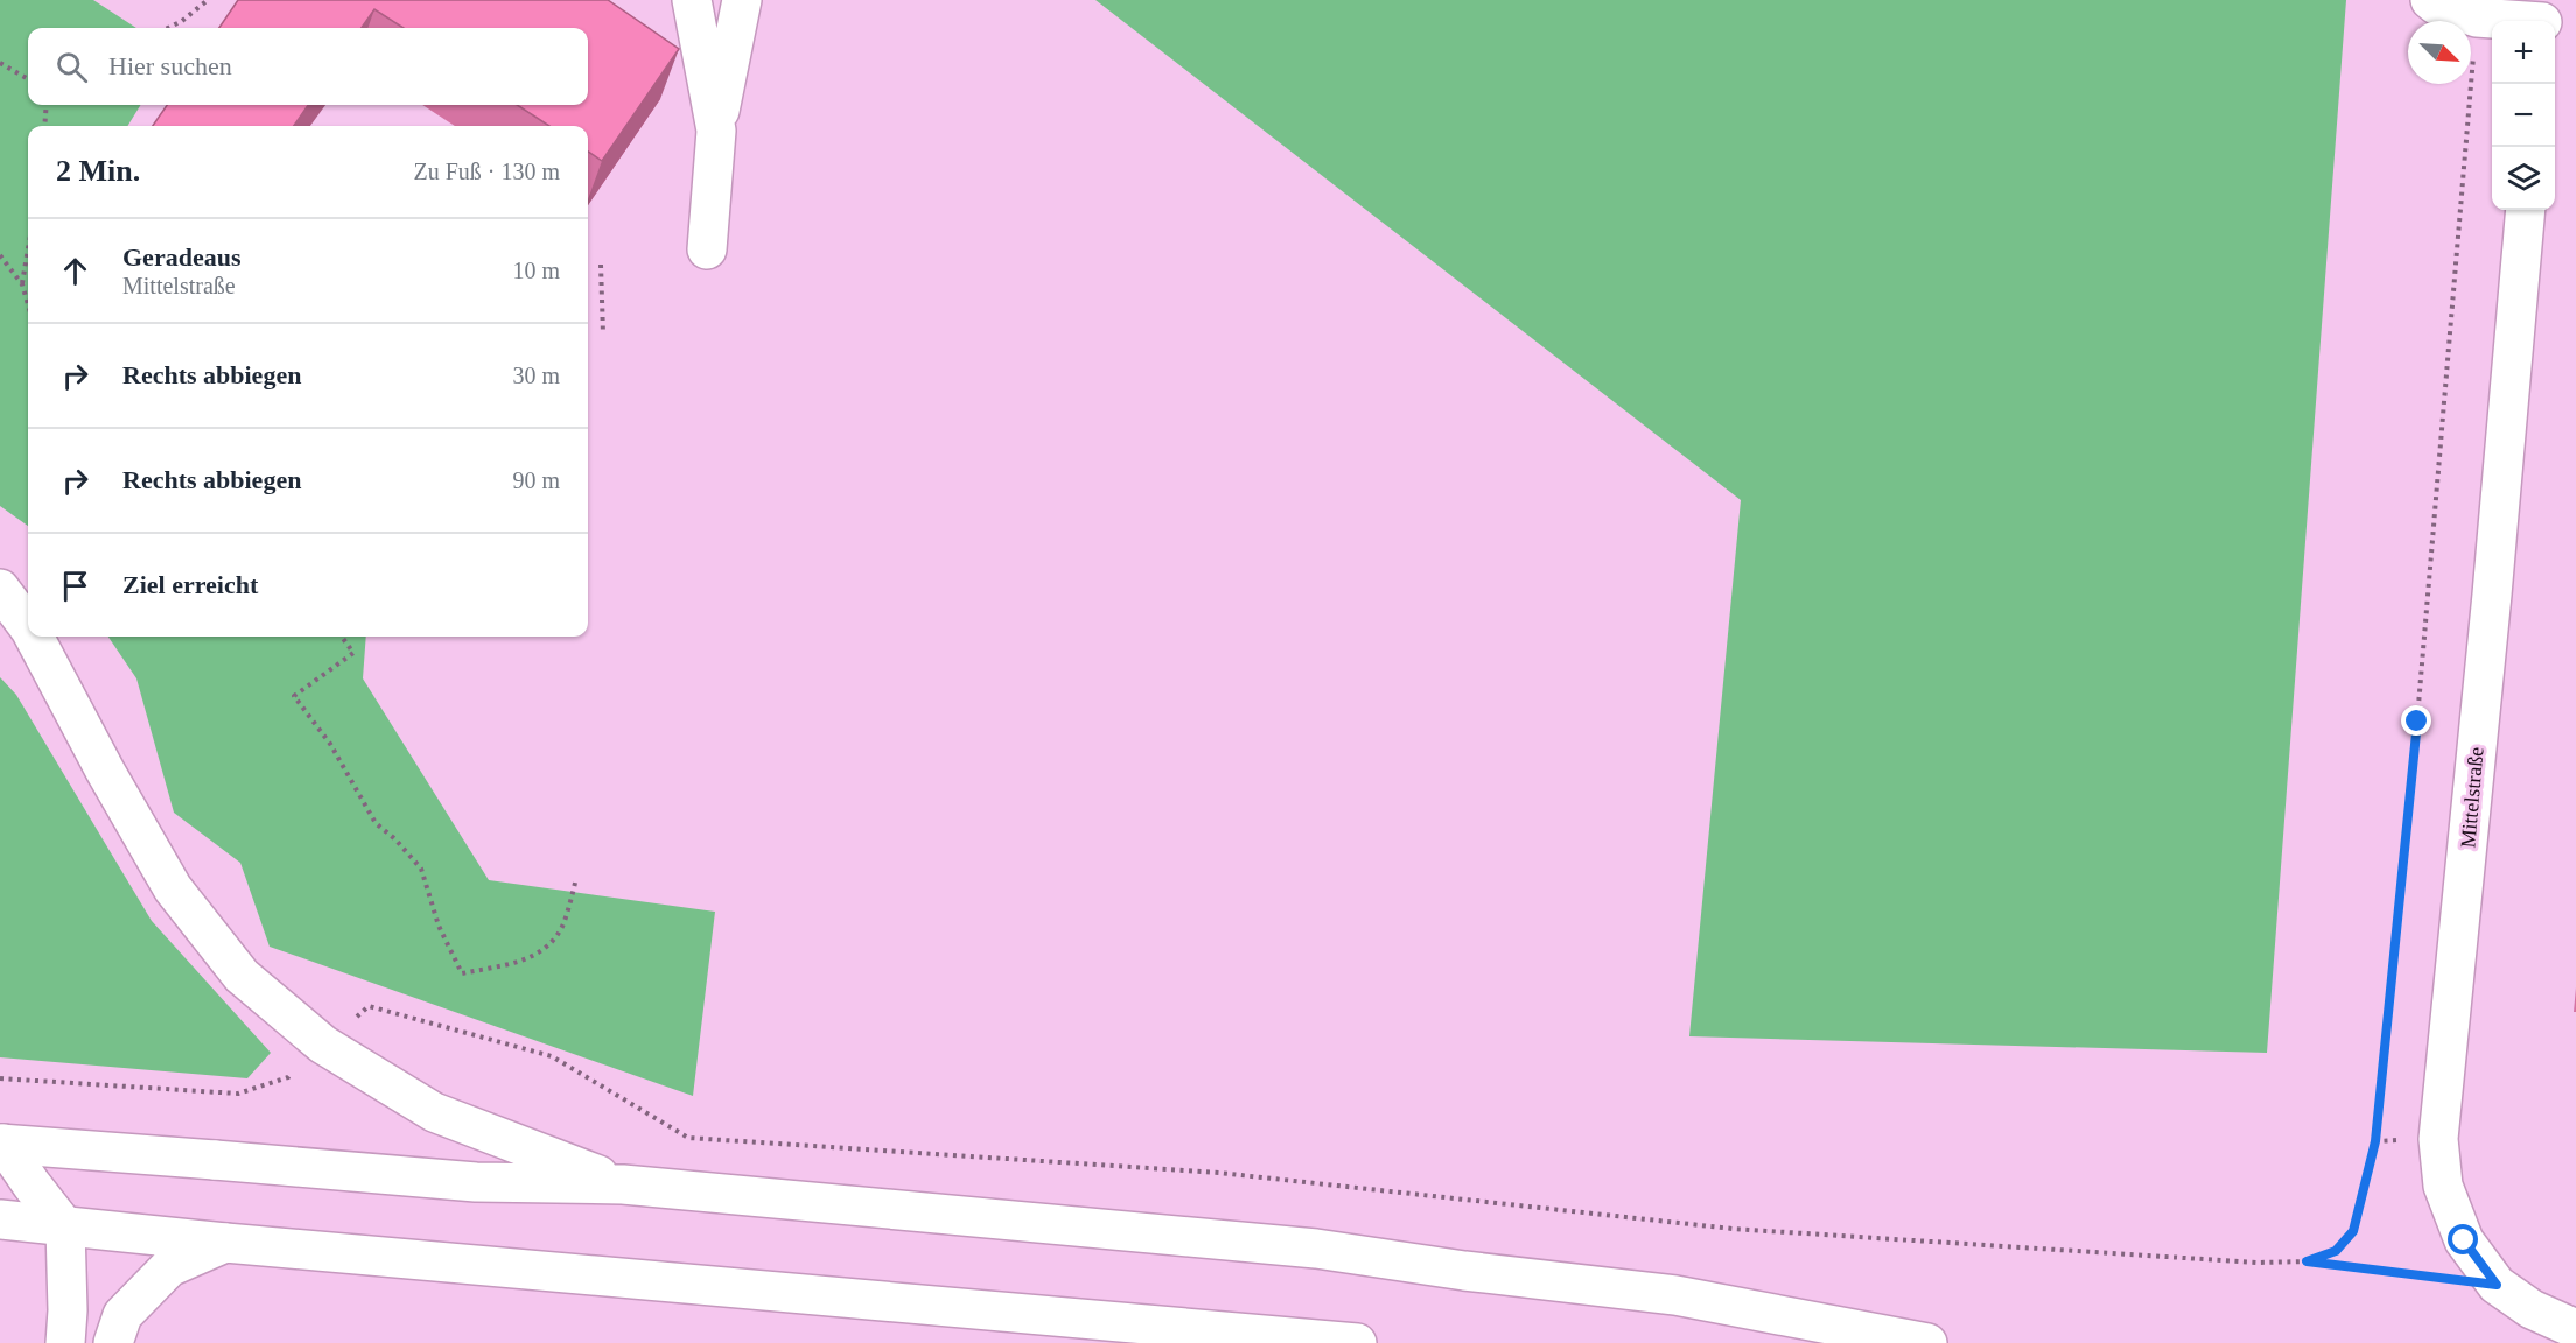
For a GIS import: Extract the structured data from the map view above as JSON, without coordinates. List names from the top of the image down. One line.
{"streets":{"main road":["Mittelstraße"]},"north":"bottom right","page":{"map_buttons":["+","−"],"search":"Hier suchen","heading":["2 Min.","Zu Fuß · 130 m"],"list":[["Geradeaus","Mittelstraße","10 m"],["Rechts abbiegen","30 m"],["Rechts abbiegen","90 m"],"Ziel erreicht"]}}
